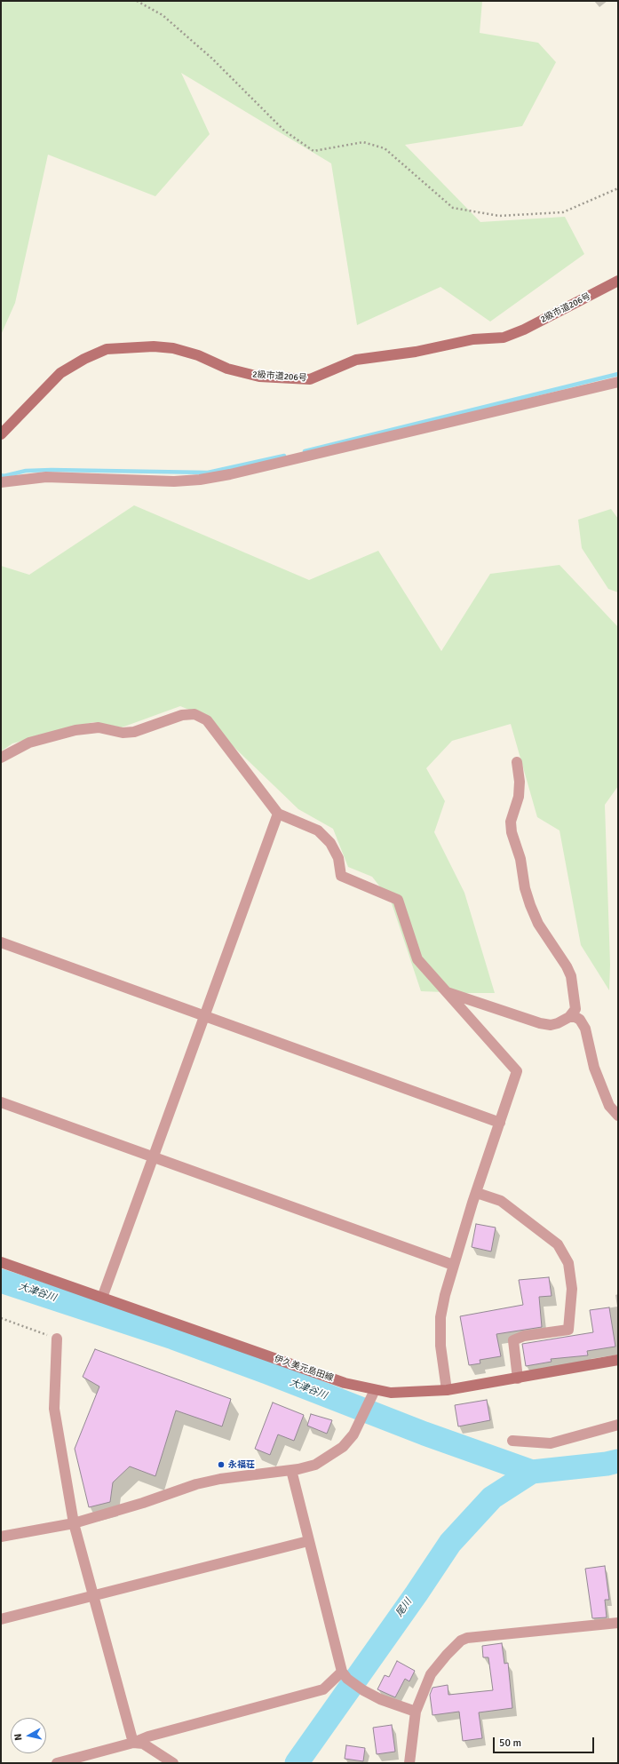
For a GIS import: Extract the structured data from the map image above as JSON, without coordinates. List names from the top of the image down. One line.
{"streets":{"street":["2級市道206号","伊久美元島田線"]},"water":["大津谷川","尾川"],"places":["永福荘"],"scale_bar":"50 m","north":"left"}
